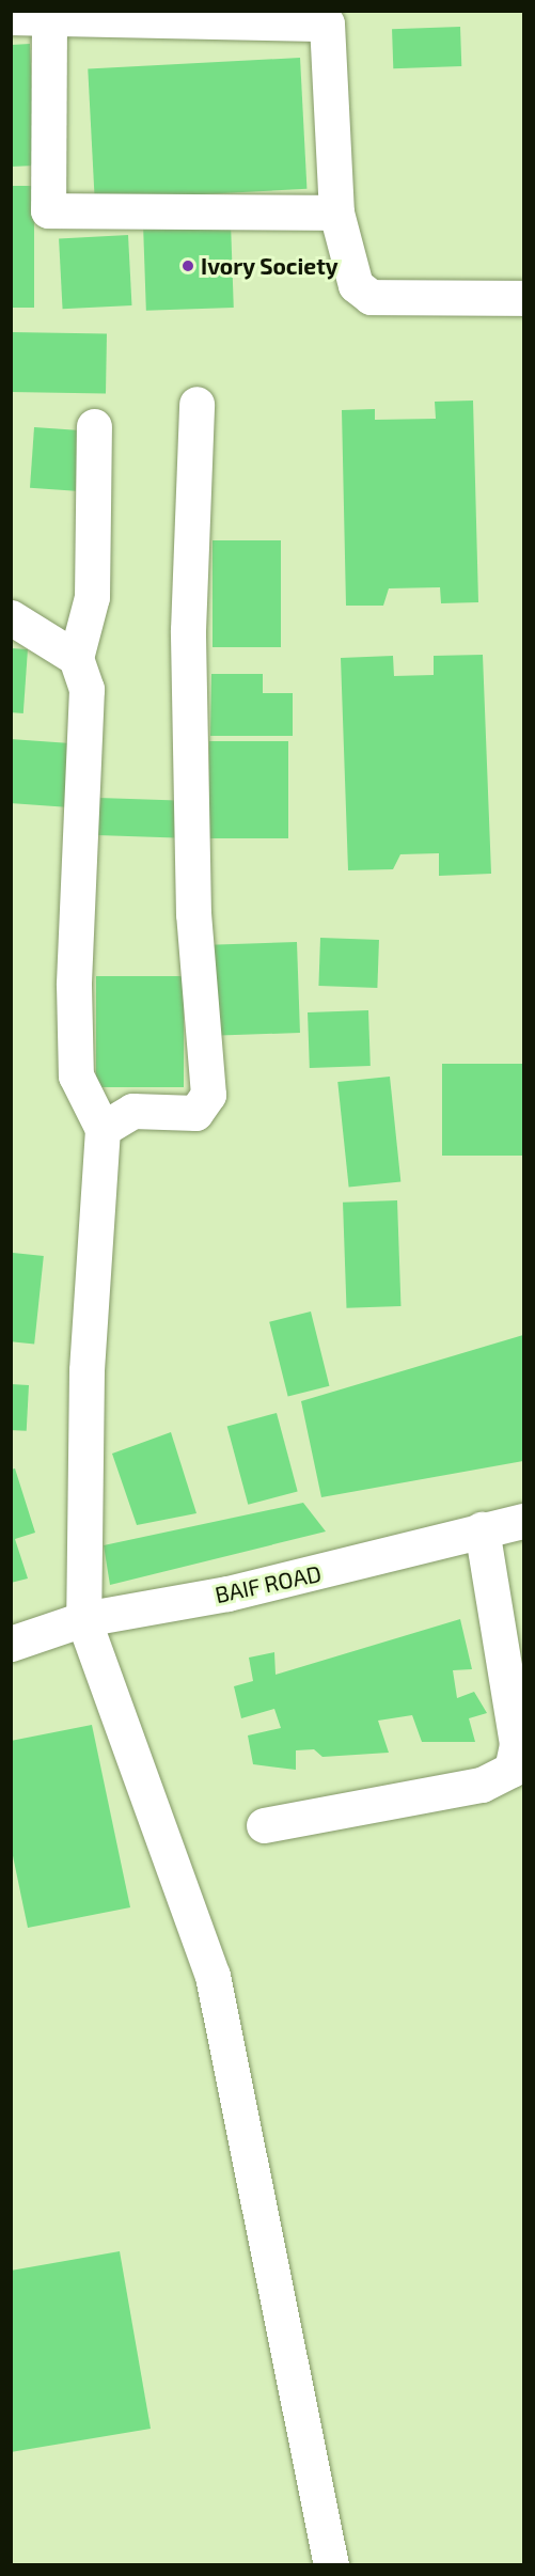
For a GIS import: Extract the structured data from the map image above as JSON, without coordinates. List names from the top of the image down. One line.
{"streets":{"street":["BAIF ROAD"]},"places":["Ivory Society"]}
